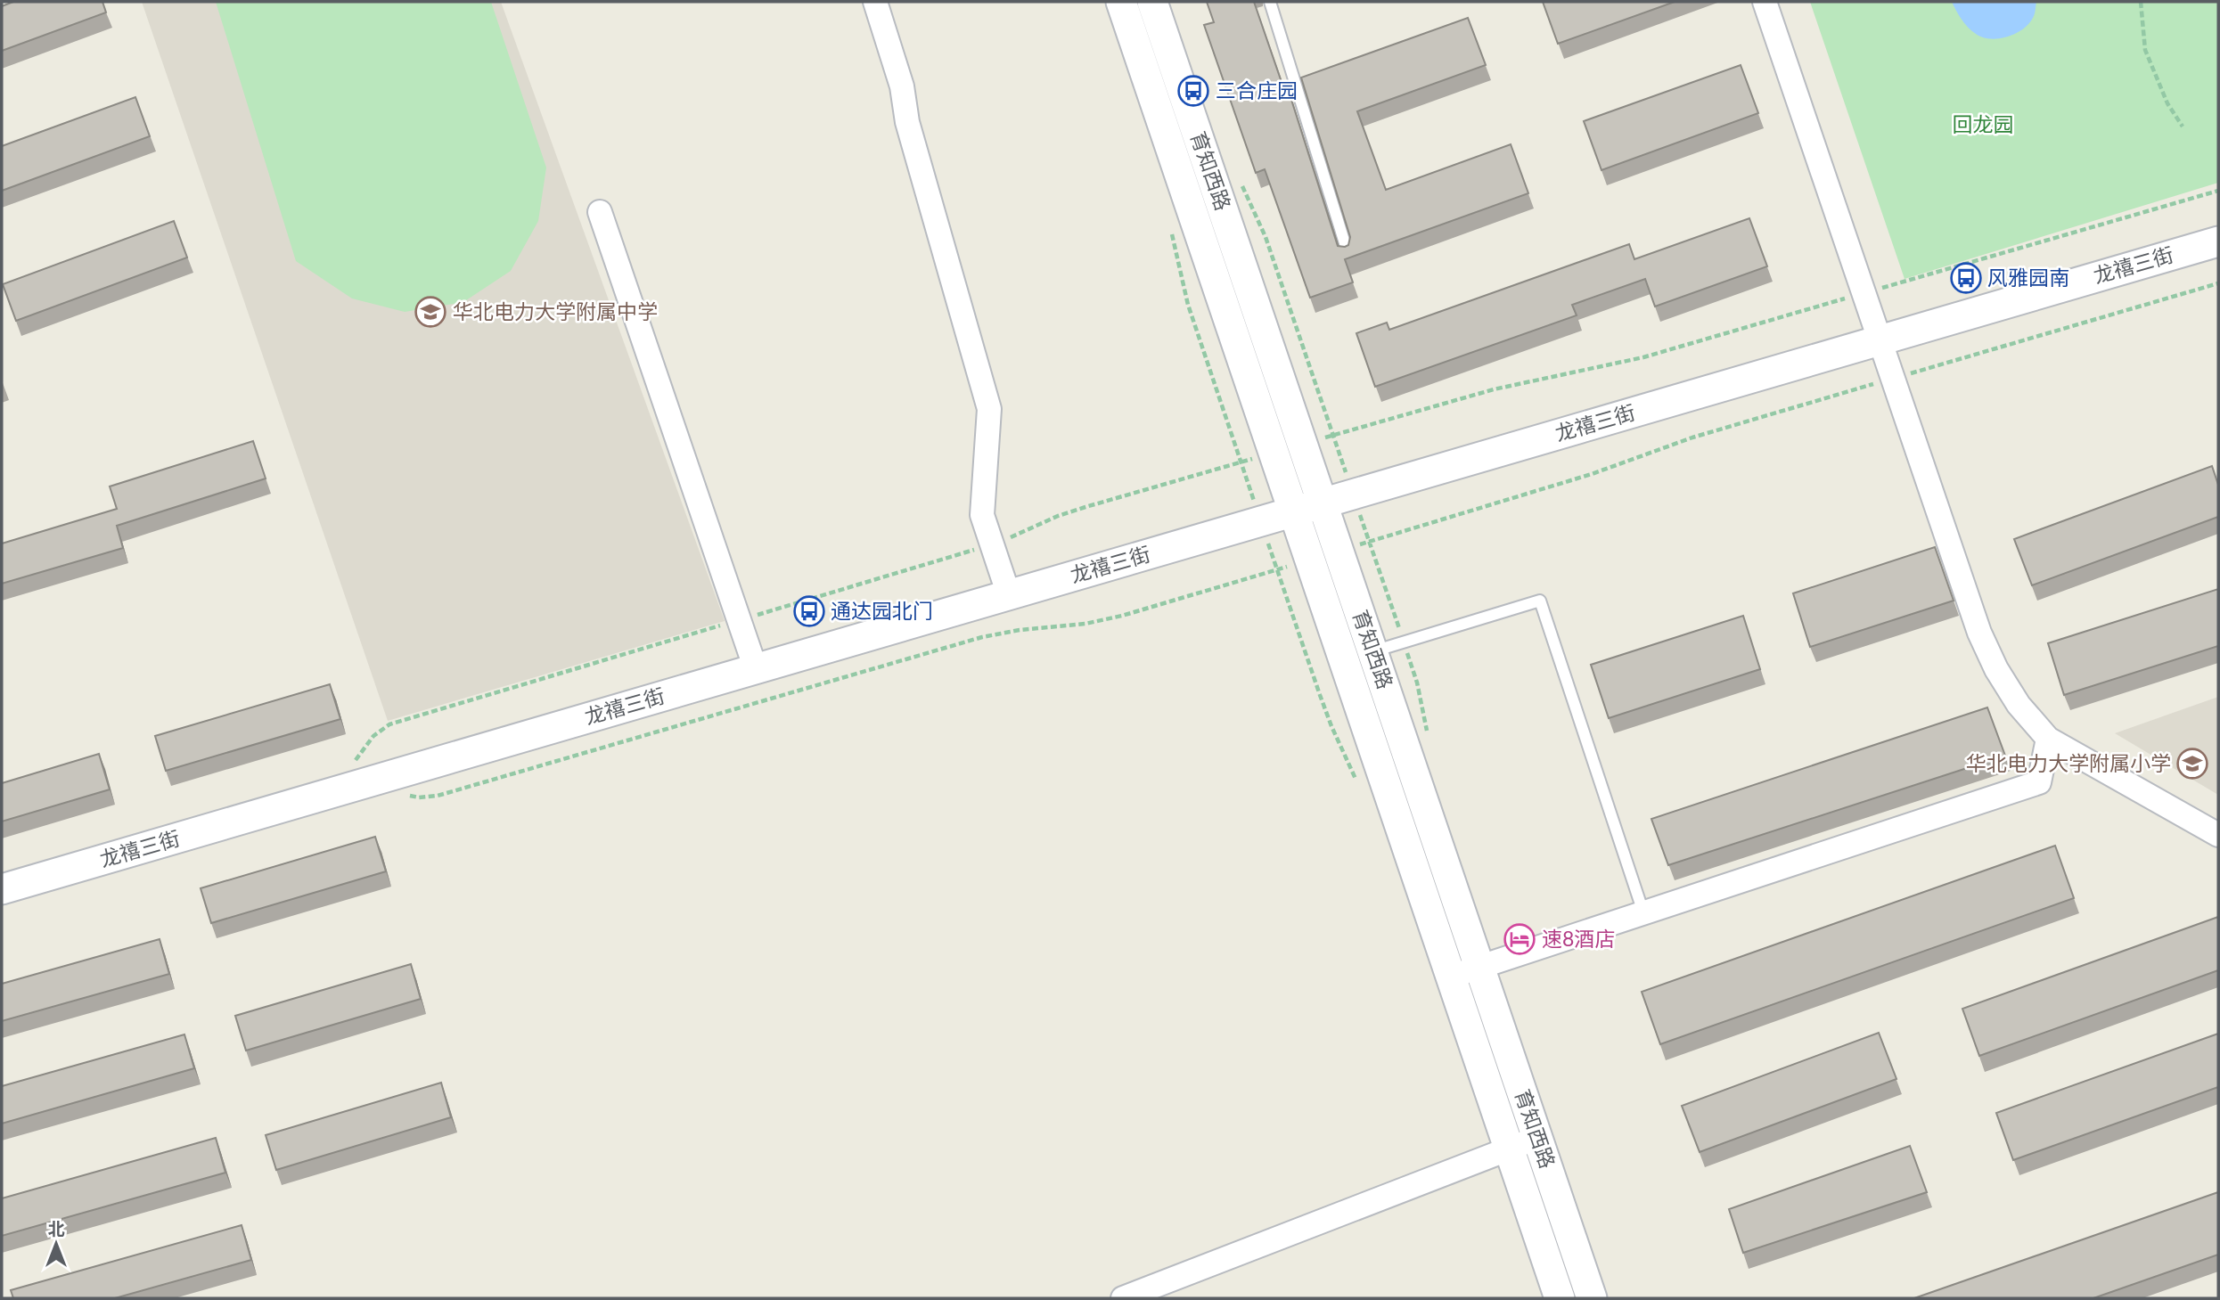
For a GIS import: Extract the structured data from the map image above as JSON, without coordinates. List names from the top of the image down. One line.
{"streets":{"street":["育知西路","龙禧三街"]},"crossings":[["育知西路","龙禧三街"]],"parks":["回龙园"],"places":{"bus stop":["三合庄园","风雅园南","通达园北门"],"school or university":["华北电力大学附属中学","华北电力大学附属小学"],"hotel":["速8酒店"]},"north":"top"}
